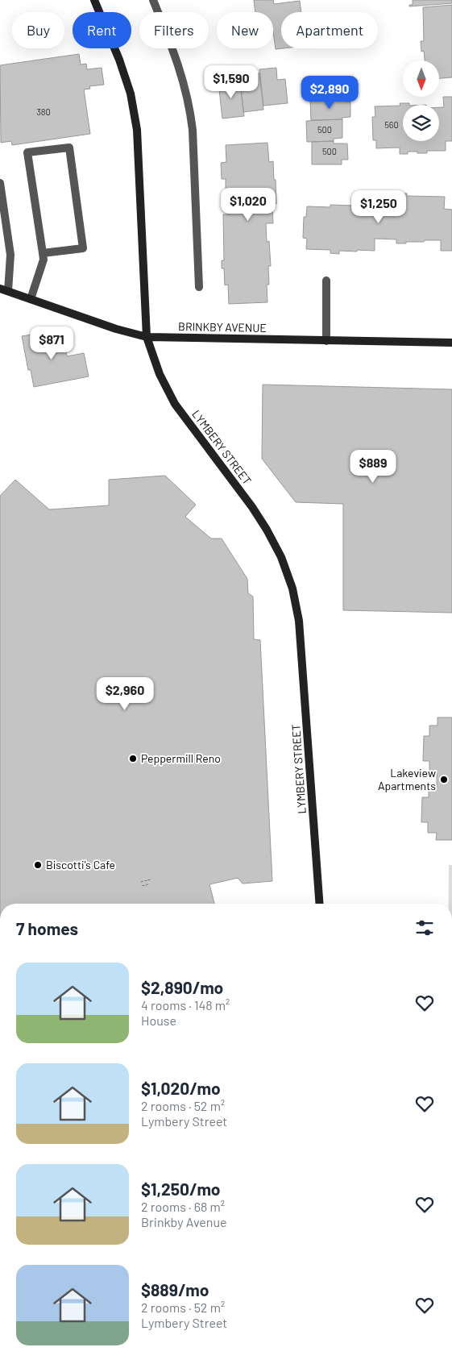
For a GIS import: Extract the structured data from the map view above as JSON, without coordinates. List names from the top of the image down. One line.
{"streets":{"street":["BRINKBY AVENUE","LYMBERY STREET"]},"crossings":[["BRINKBY AVENUE","LYMBERY STREET"]],"places":["Peppermill Reno","Lakeview Apartments","Biscotti's Cafe"],"house_numbers":["380","560","500","500"],"north":"bottom","page":{"chip":["Buy","Rent","Filters","New","Apartment"],"price":["$1,590","$2,890","$1,020","$1,250","$871","$889","$2,960"],"heading":"7 homes","list":[{"name":"$2,890/mo","note":"4 rooms · 148 m² · House"},{"name":"$1,020/mo","note":"2 rooms · 52 m² · Lymbery Street"},{"name":"$1,250/mo","note":"2 rooms · 68 m² · Brinkby Avenue"},{"name":"$889/mo","note":"2 rooms · 52 m² · Lymbery Street"}]}}
